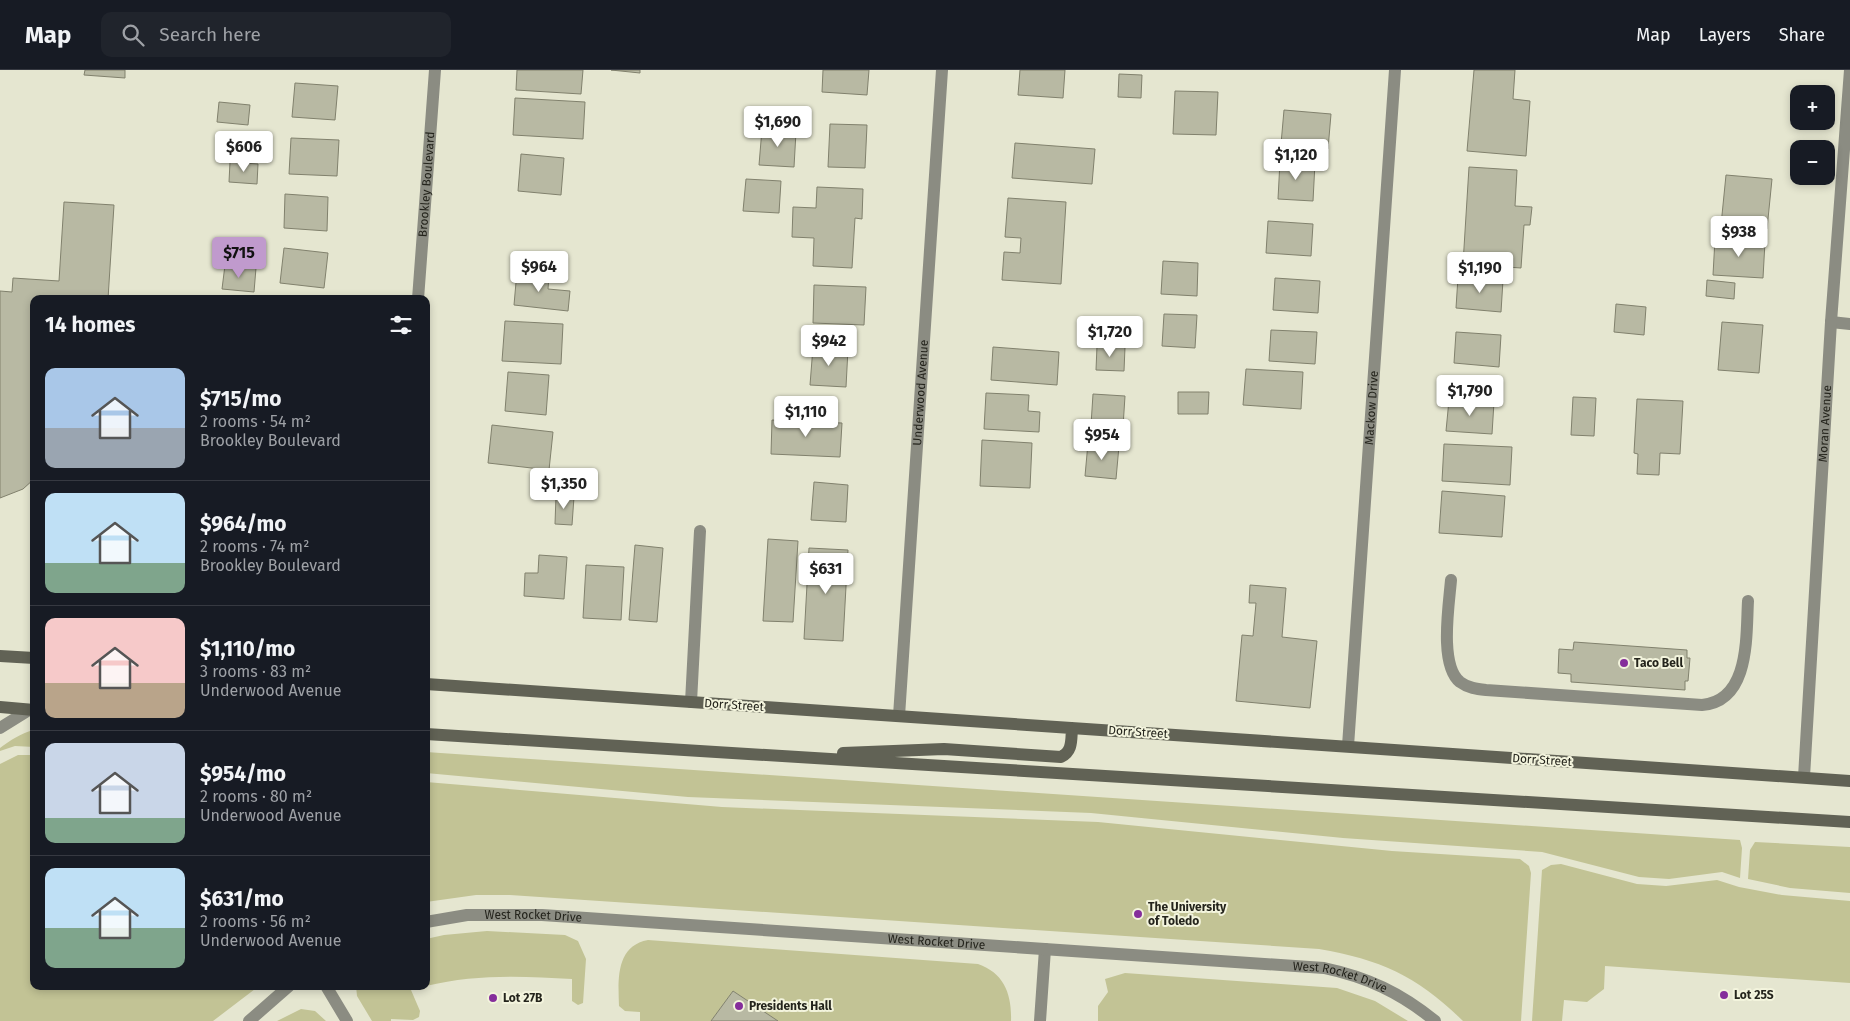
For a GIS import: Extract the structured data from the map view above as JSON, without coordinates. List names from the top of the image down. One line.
{"streets":{"main road":["Dorr Street"],"street":["Brookley Boulevard","Underwood Avenue","Mackow Drive","Moran Avenue","West Rocket Drive"]},"crossings":[["Underwood Avenue","Dorr Street"],["Mackow Drive","Dorr Street"],["Moran Avenue","Dorr Street"]],"places":["Taco Bell","The University of Toledo","Lot 25S","Lot 27B","Presidents Hall"],"page":{"header":"Map","search":"Search here","nav":["Map","Layers","Share"],"map_buttons":["+","−"],"price":["$1,690","$606","$1,120","$938","$715","$964","$1,190","$1,720","$942","$1,790","$1,110","$954","$1,350","$631"],"heading":"14 homes","list":[{"name":"$715/mo","note":"2 rooms · 54 m² · Brookley Boulevard"},{"name":"$964/mo","note":"2 rooms · 74 m² · Brookley Boulevard"},{"name":"$1,110/mo","note":"3 rooms · 83 m² · Underwood Avenue"},{"name":"$954/mo","note":"2 rooms · 80 m² · Underwood Avenue"},{"name":"$631/mo","note":"2 rooms · 56 m² · Underwood Avenue"}]}}
